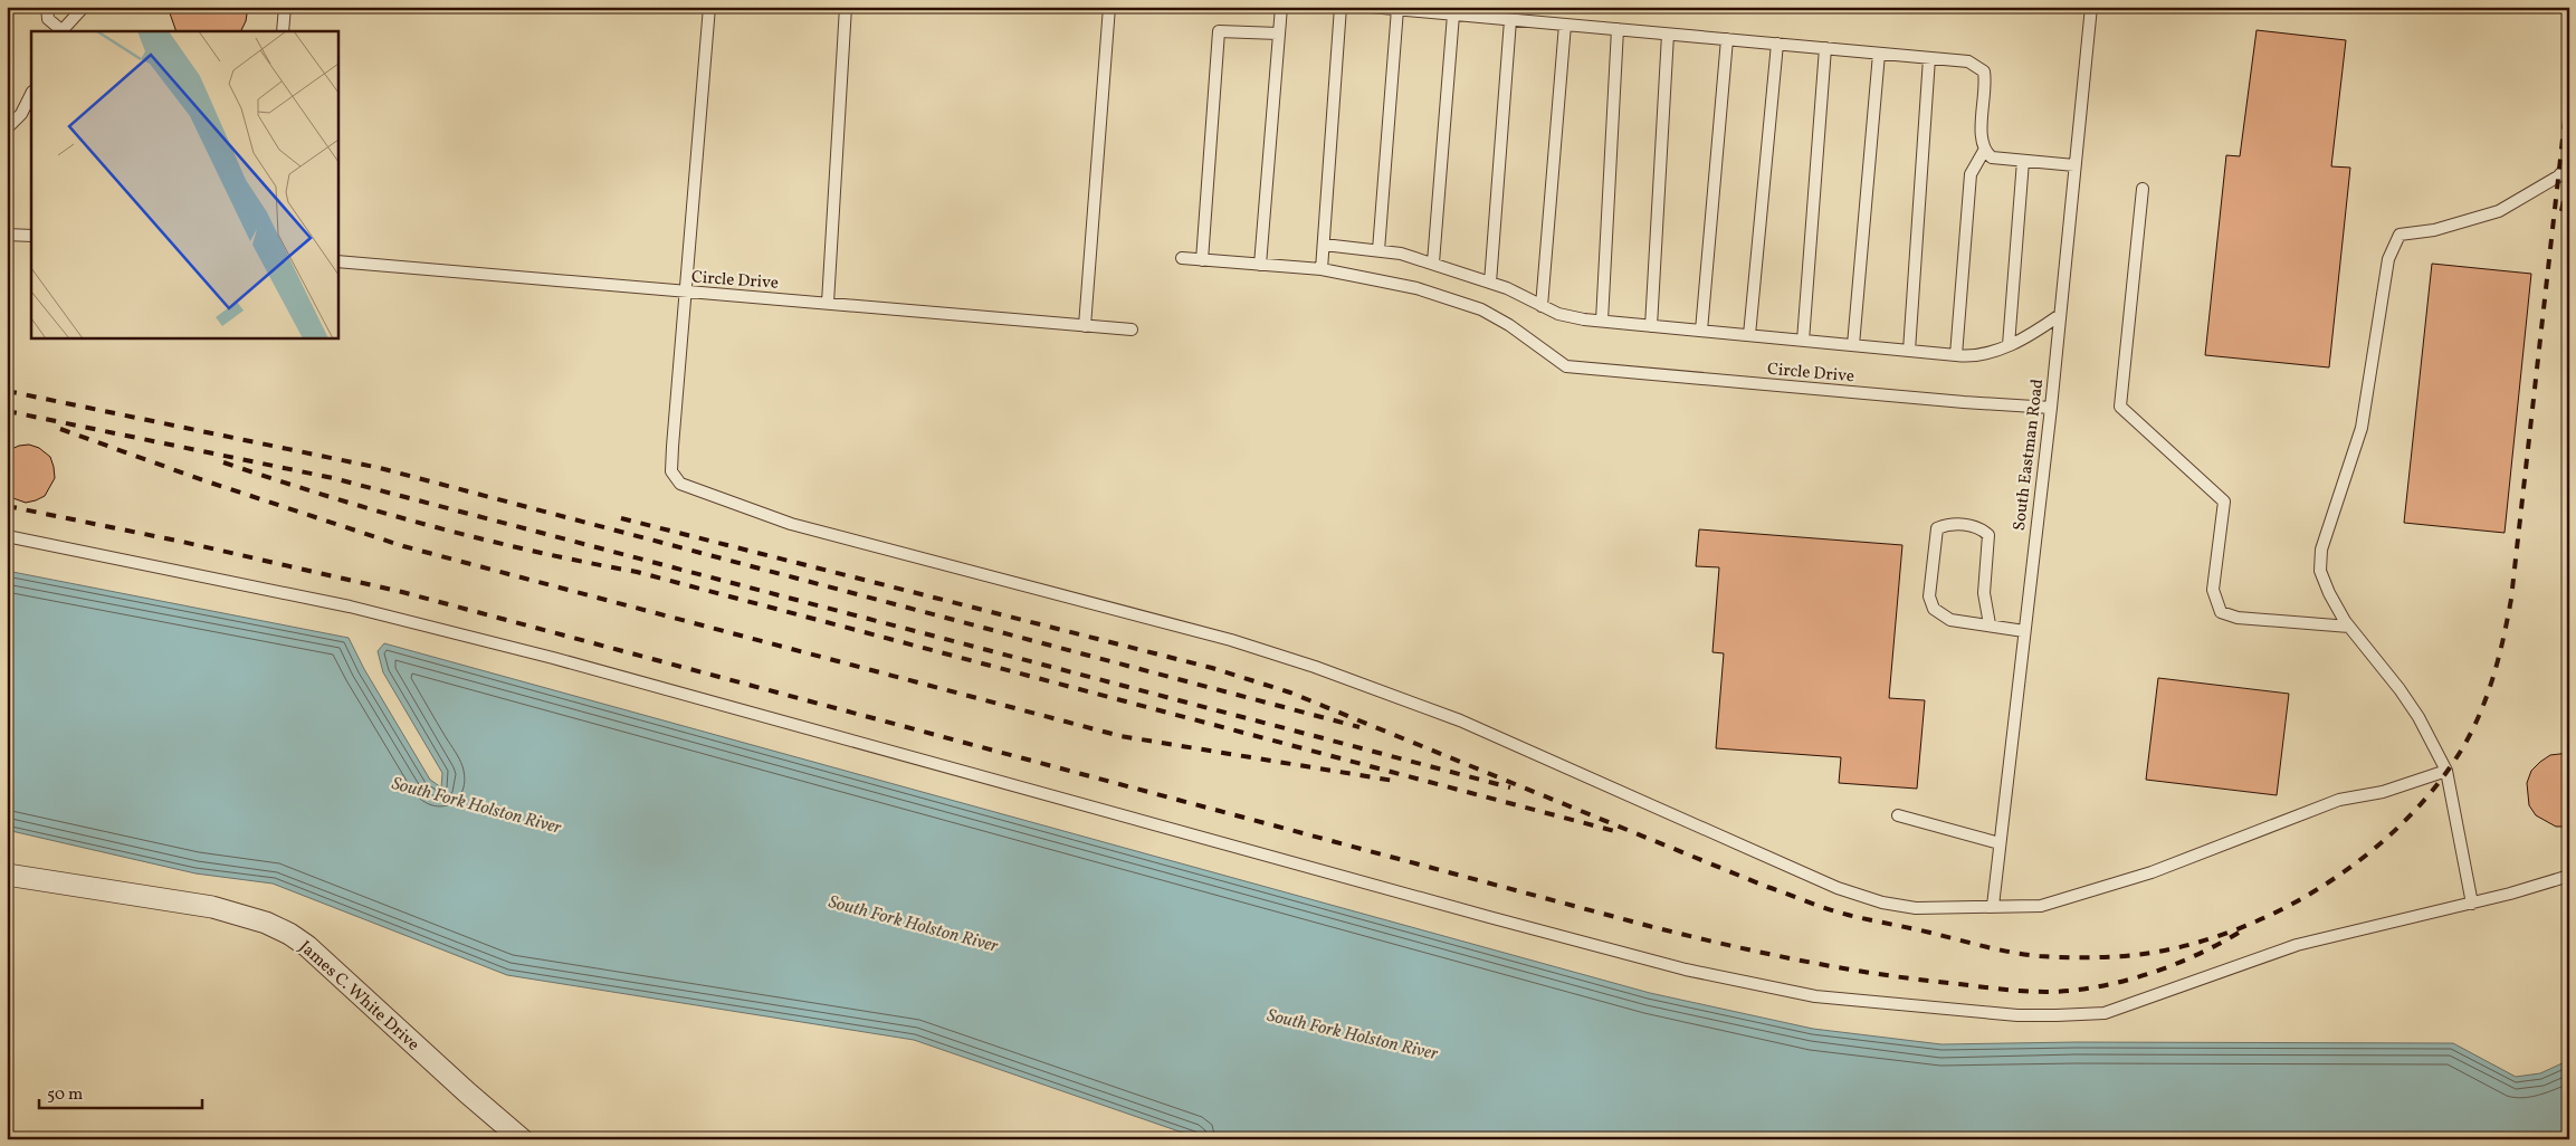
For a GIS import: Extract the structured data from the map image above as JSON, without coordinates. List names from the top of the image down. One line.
{"streets":{"street":["James C. White Drive"],"lane":["Circle Drive","South Eastman Road"]},"crossings":[["Circle Drive","South Eastman Road"]],"water":["South Fork Holston River"],"scale_bar":"50 m"}
